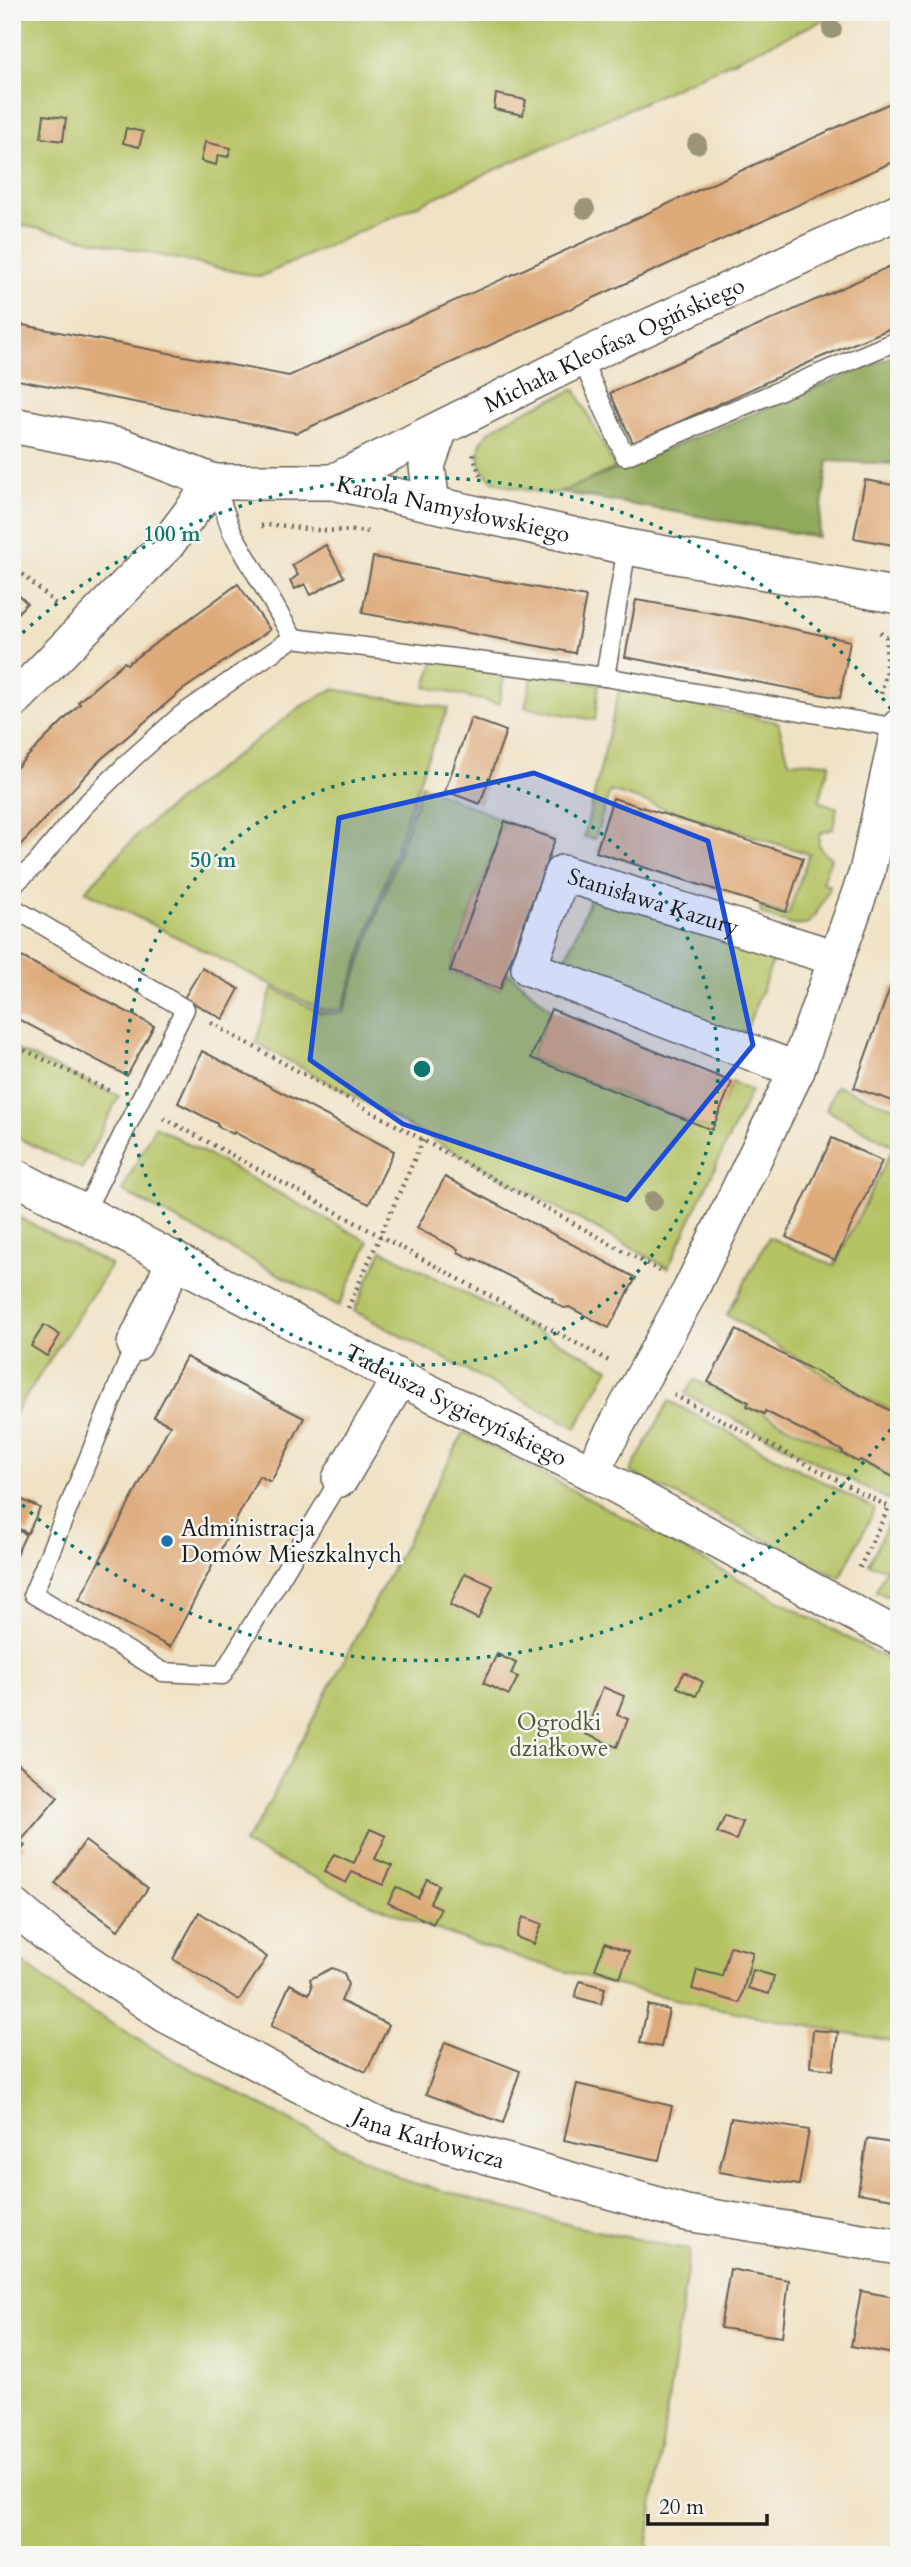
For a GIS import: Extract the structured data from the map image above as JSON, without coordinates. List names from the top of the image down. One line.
{"streets":{"street":["Michała Kleofasa Ogińskiego","Karola Namysłowskiego","Stanisława Kazury","Tadeusza Sygietyńskiego","Jana Karłowicza"]},"crossings":[["Michała Kleofasa Ogińskiego","Karola Namysłowskiego"]],"parks":["Ogrodki działkowe"],"places":["Administracja Domów Mieszkalnych"],"scale_bar":"20 m","rings":["100 m","50 m"]}
